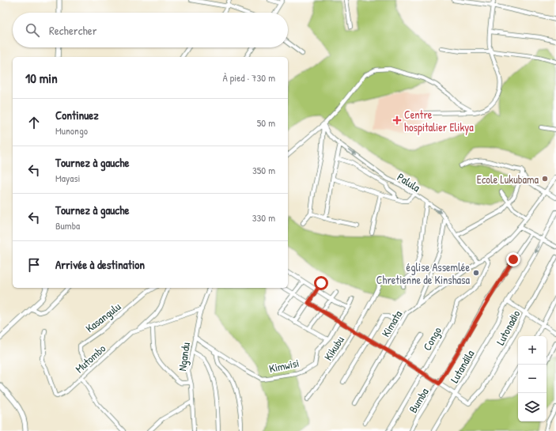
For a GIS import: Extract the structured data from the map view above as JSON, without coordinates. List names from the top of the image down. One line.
{"streets":{"street":["Palula","Kasangulu","Kimata","Lutonadio","Congo","Kikubu","Ngandu","Mutombo","Kimwisi","Lutandila","Bumba"]},"crossings":[["Palula","Kimata"],["Kasangulu","Mutombo"],["Kimata","Congo"],["Lutonadio","Lutandila"],["Ngandu","Mutombo"]],"places":{"health":["Centre hospitalier Elikya"],"other":["Ecole Lukubama","église Assemlée Chretienne de Kinshasa"]},"page":{"search":"Rechercher","heading":["10 min","À pied · 730 m"],"list":[["Continuez","Munongo","50 m"],["Tournez à gauche","Mayasi","350 m"],["Tournez à gauche","Bumba","330 m"],"Arrivée à destination"],"map_buttons":["+","−"]}}
